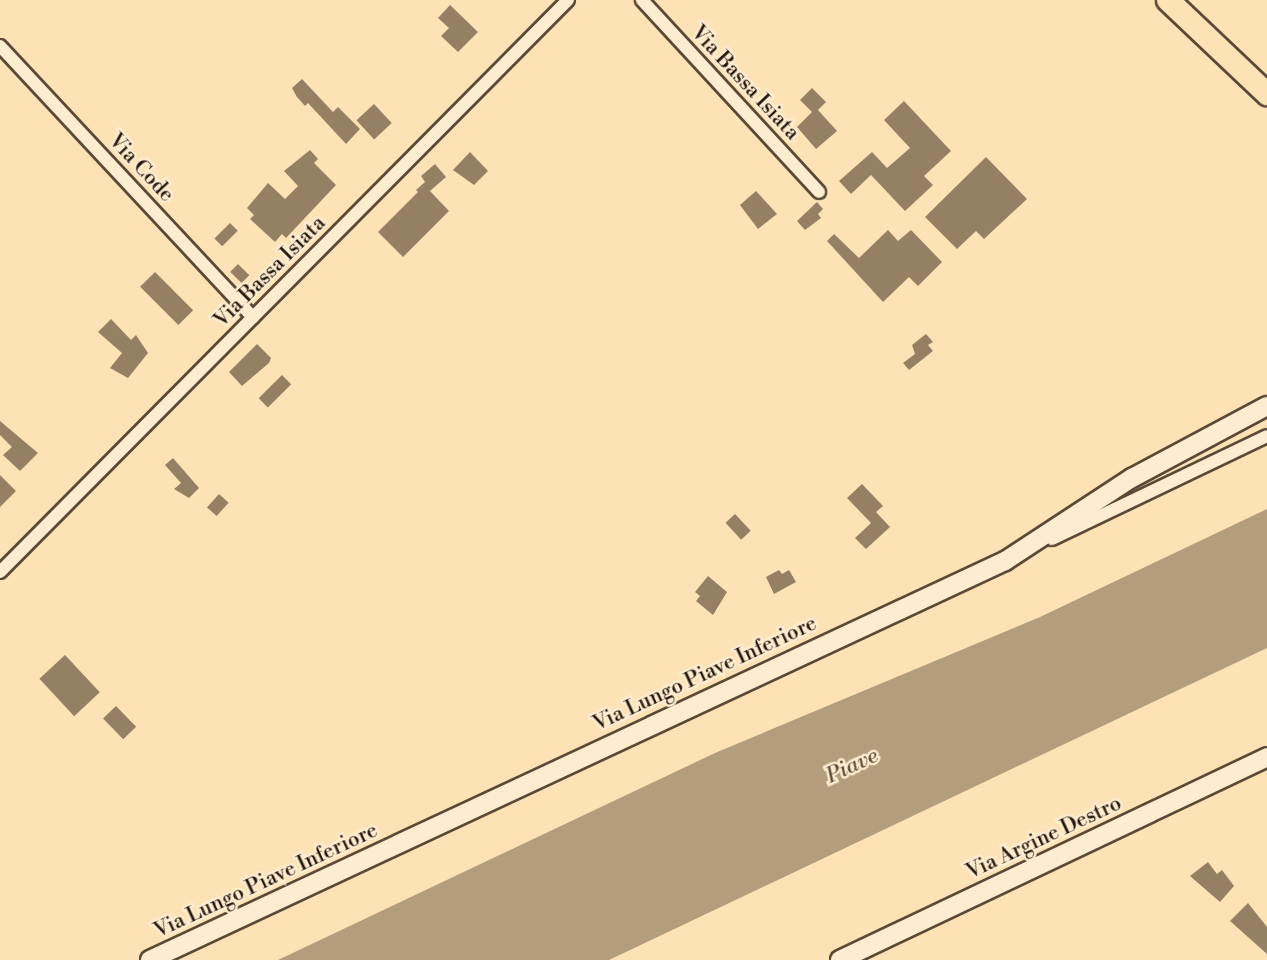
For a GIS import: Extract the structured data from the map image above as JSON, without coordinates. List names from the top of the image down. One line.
{"streets":{"main road":["Via Lungo Piave Inferiore","Via Argine Destro"],"street":["Via Bassa Isiata","Via Code"]},"crossings":[["Via Bassa Isiata","Via Code"]],"water":["Piave"]}
